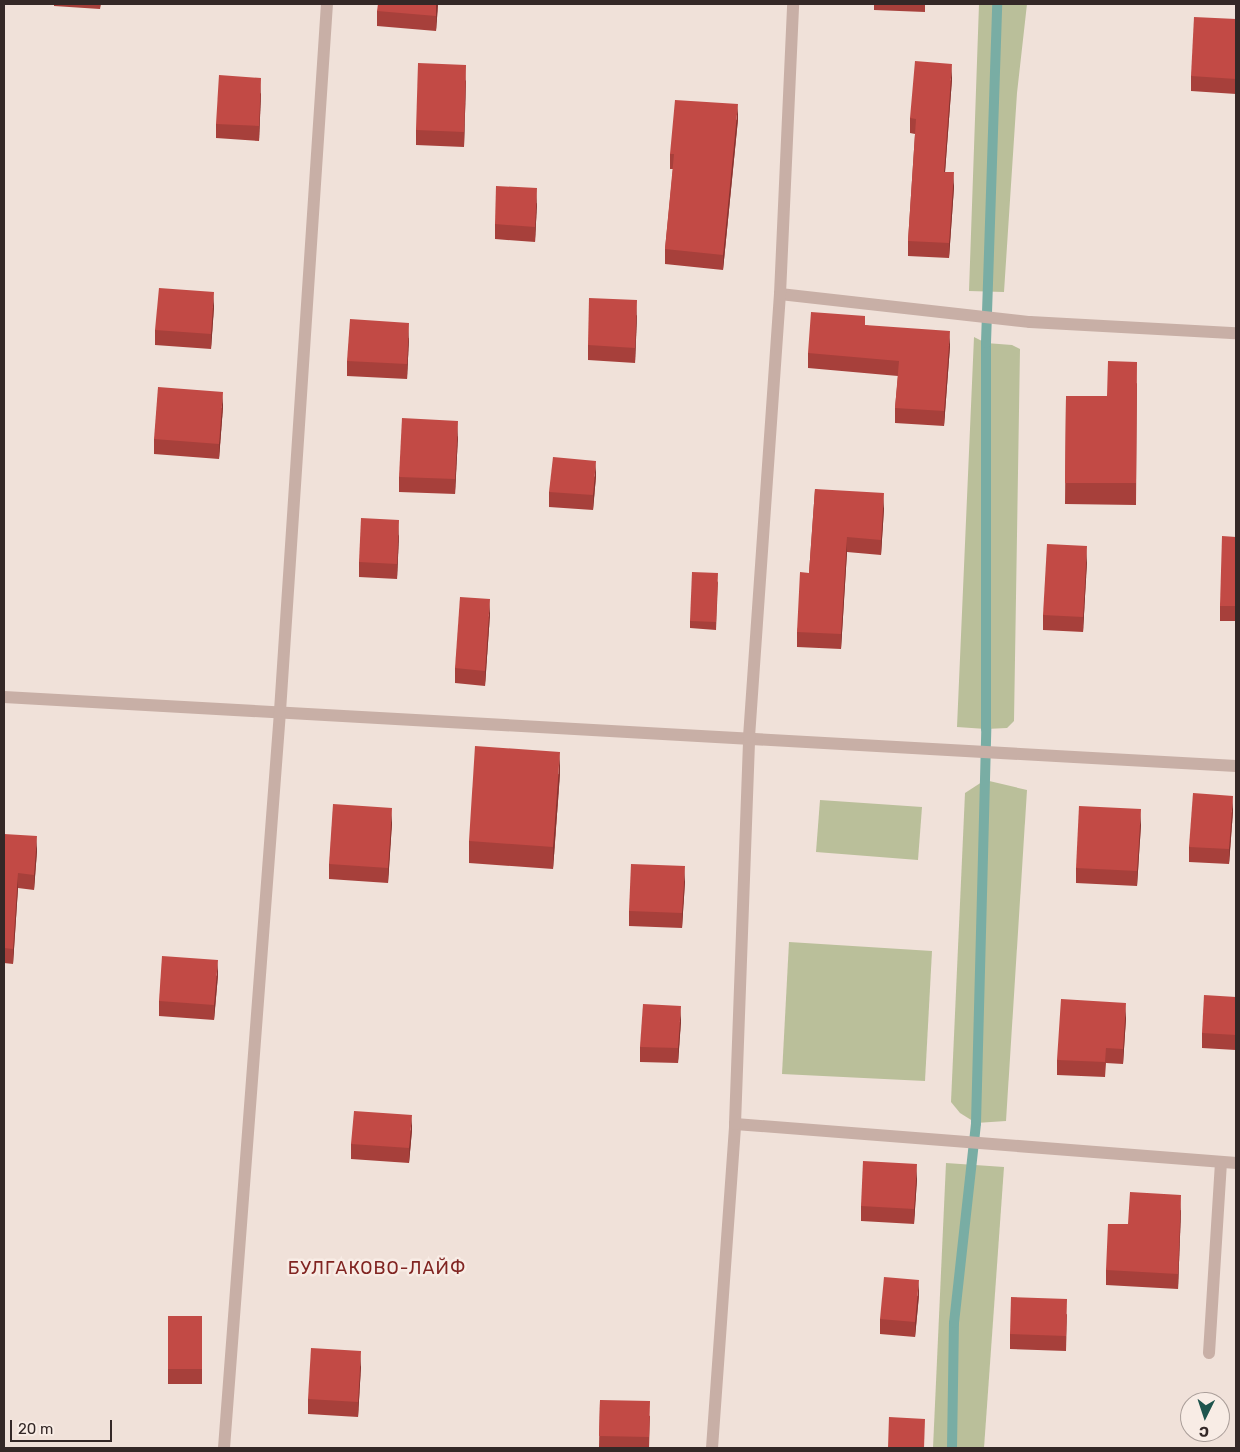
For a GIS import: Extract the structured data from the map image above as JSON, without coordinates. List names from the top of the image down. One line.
{"districts":["БУЛГАКОВО-ЛАЙФ"],"scale_bar":"20 m","north":"bottom"}
